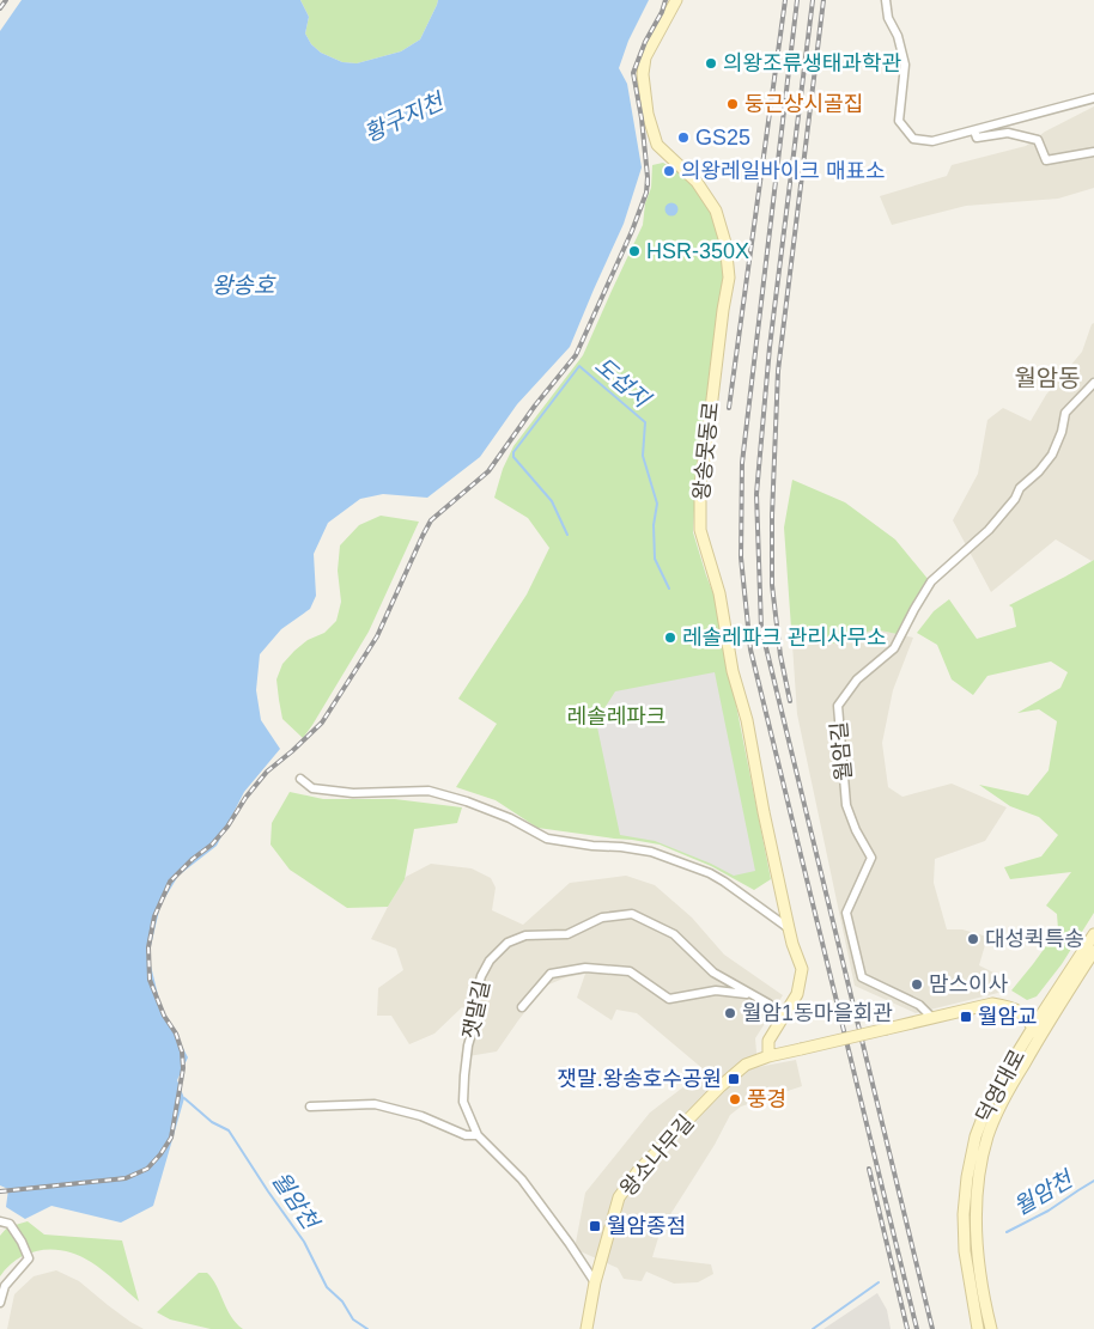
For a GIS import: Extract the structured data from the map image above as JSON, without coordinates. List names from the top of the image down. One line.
{"streets":{"street":["왕송못동로","월암길","잿말길","덕영대로","왕소나무길"]},"crossings":[["왕송못동로","잿말길"],["왕송못동로","왕소나무길"],["잿말길","왕소나무길"]],"districts":["월암동"],"water":["황구지천","왕송호","도섭지","월암천"],"parks":["레솔레파크"],"places":{"other":["의왕조류생태과학관","둥근상시골집","GS25","의왕레일바이크 매표소","HSR-350X","레솔레파크 관리사무소","대성퀵특송","맘스이사","월암1동마을회관","풍경"],"transit":["월암교","잿말.왕송호수공원","월암종점"]}}
